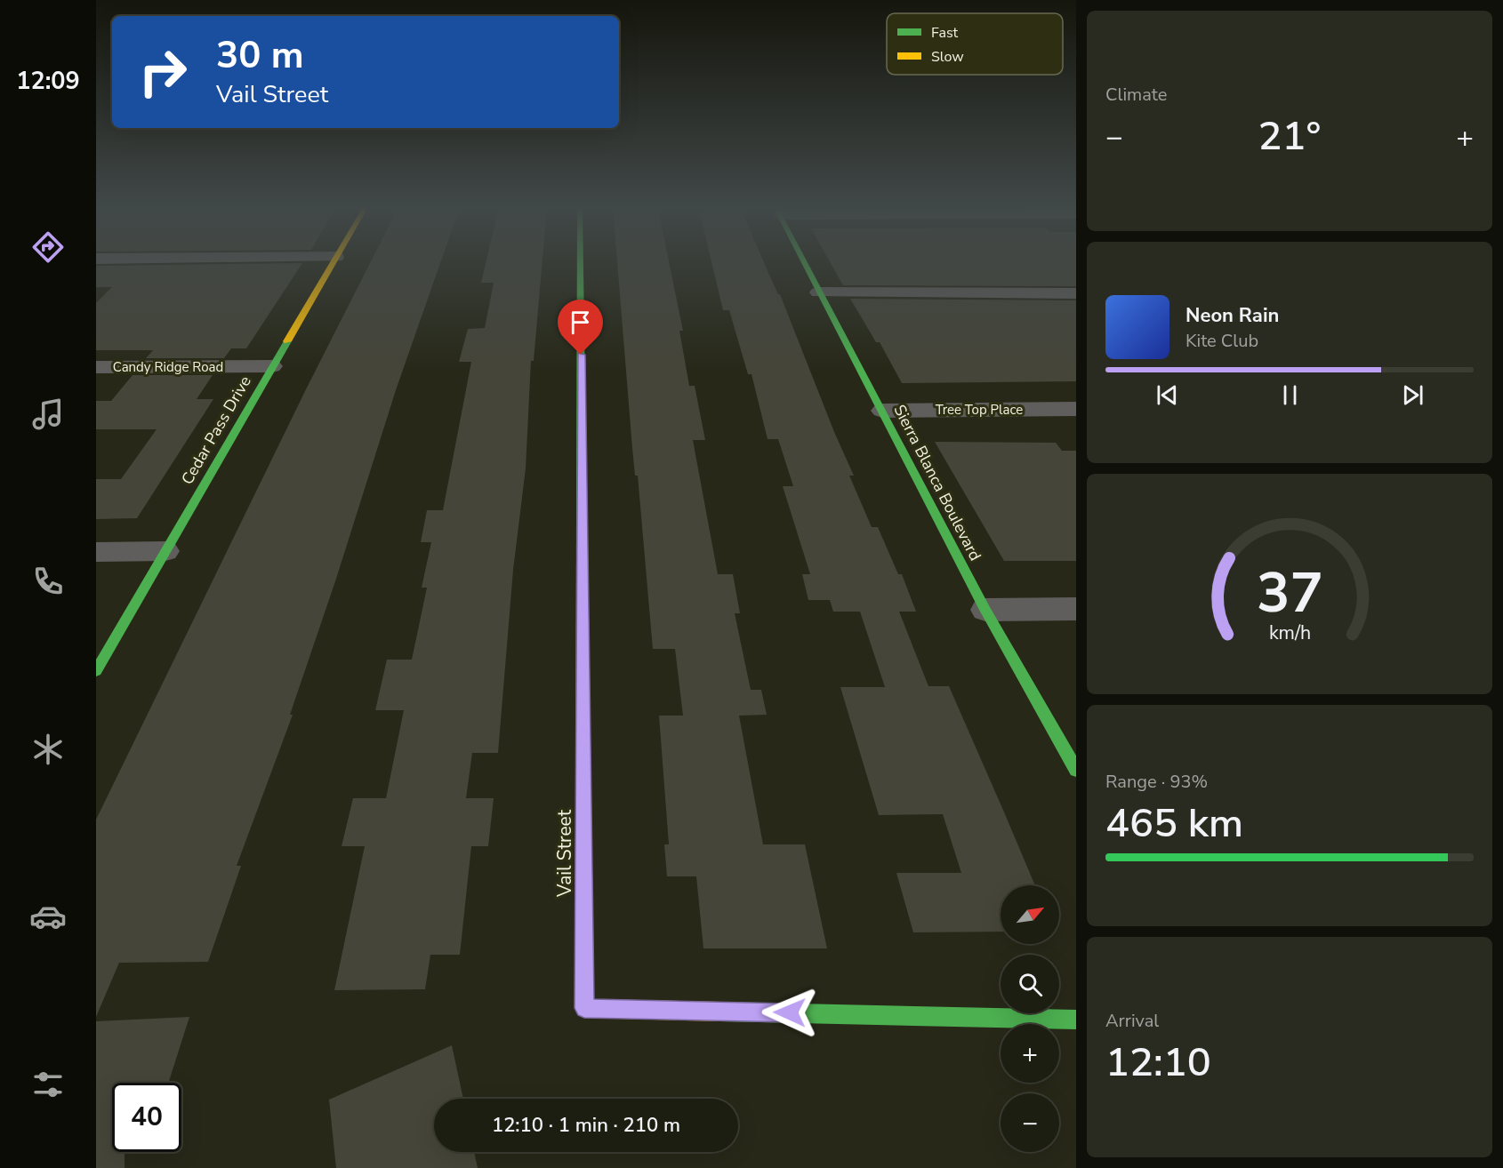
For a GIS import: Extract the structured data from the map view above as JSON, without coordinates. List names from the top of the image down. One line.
{"streets":{"street":["Candy Ridge Road","Tree Top Place","Cedar Pass Drive","Sierra Blanca Boulevard","Vail Street"]},"crossings":[["Candy Ridge Road","Cedar Pass Drive"],["Tree Top Place","Sierra Blanca Boulevard"]],"legend":["Fast","Slow"],"north":"top right","page":{"tabs":"12:09","tile":["Climate",["Range · 93%","465 km"],["Arrival","12:10"]],"turn":["30 m","Vail Street"],"heat":["−","21°","+"],"song":["Neon Rain","Kite Club"],"map_buttons":["+","−"],"limit":"40","trip":"12:10 · 1 min · 210 m","gauge":["37","km/h"]}}
